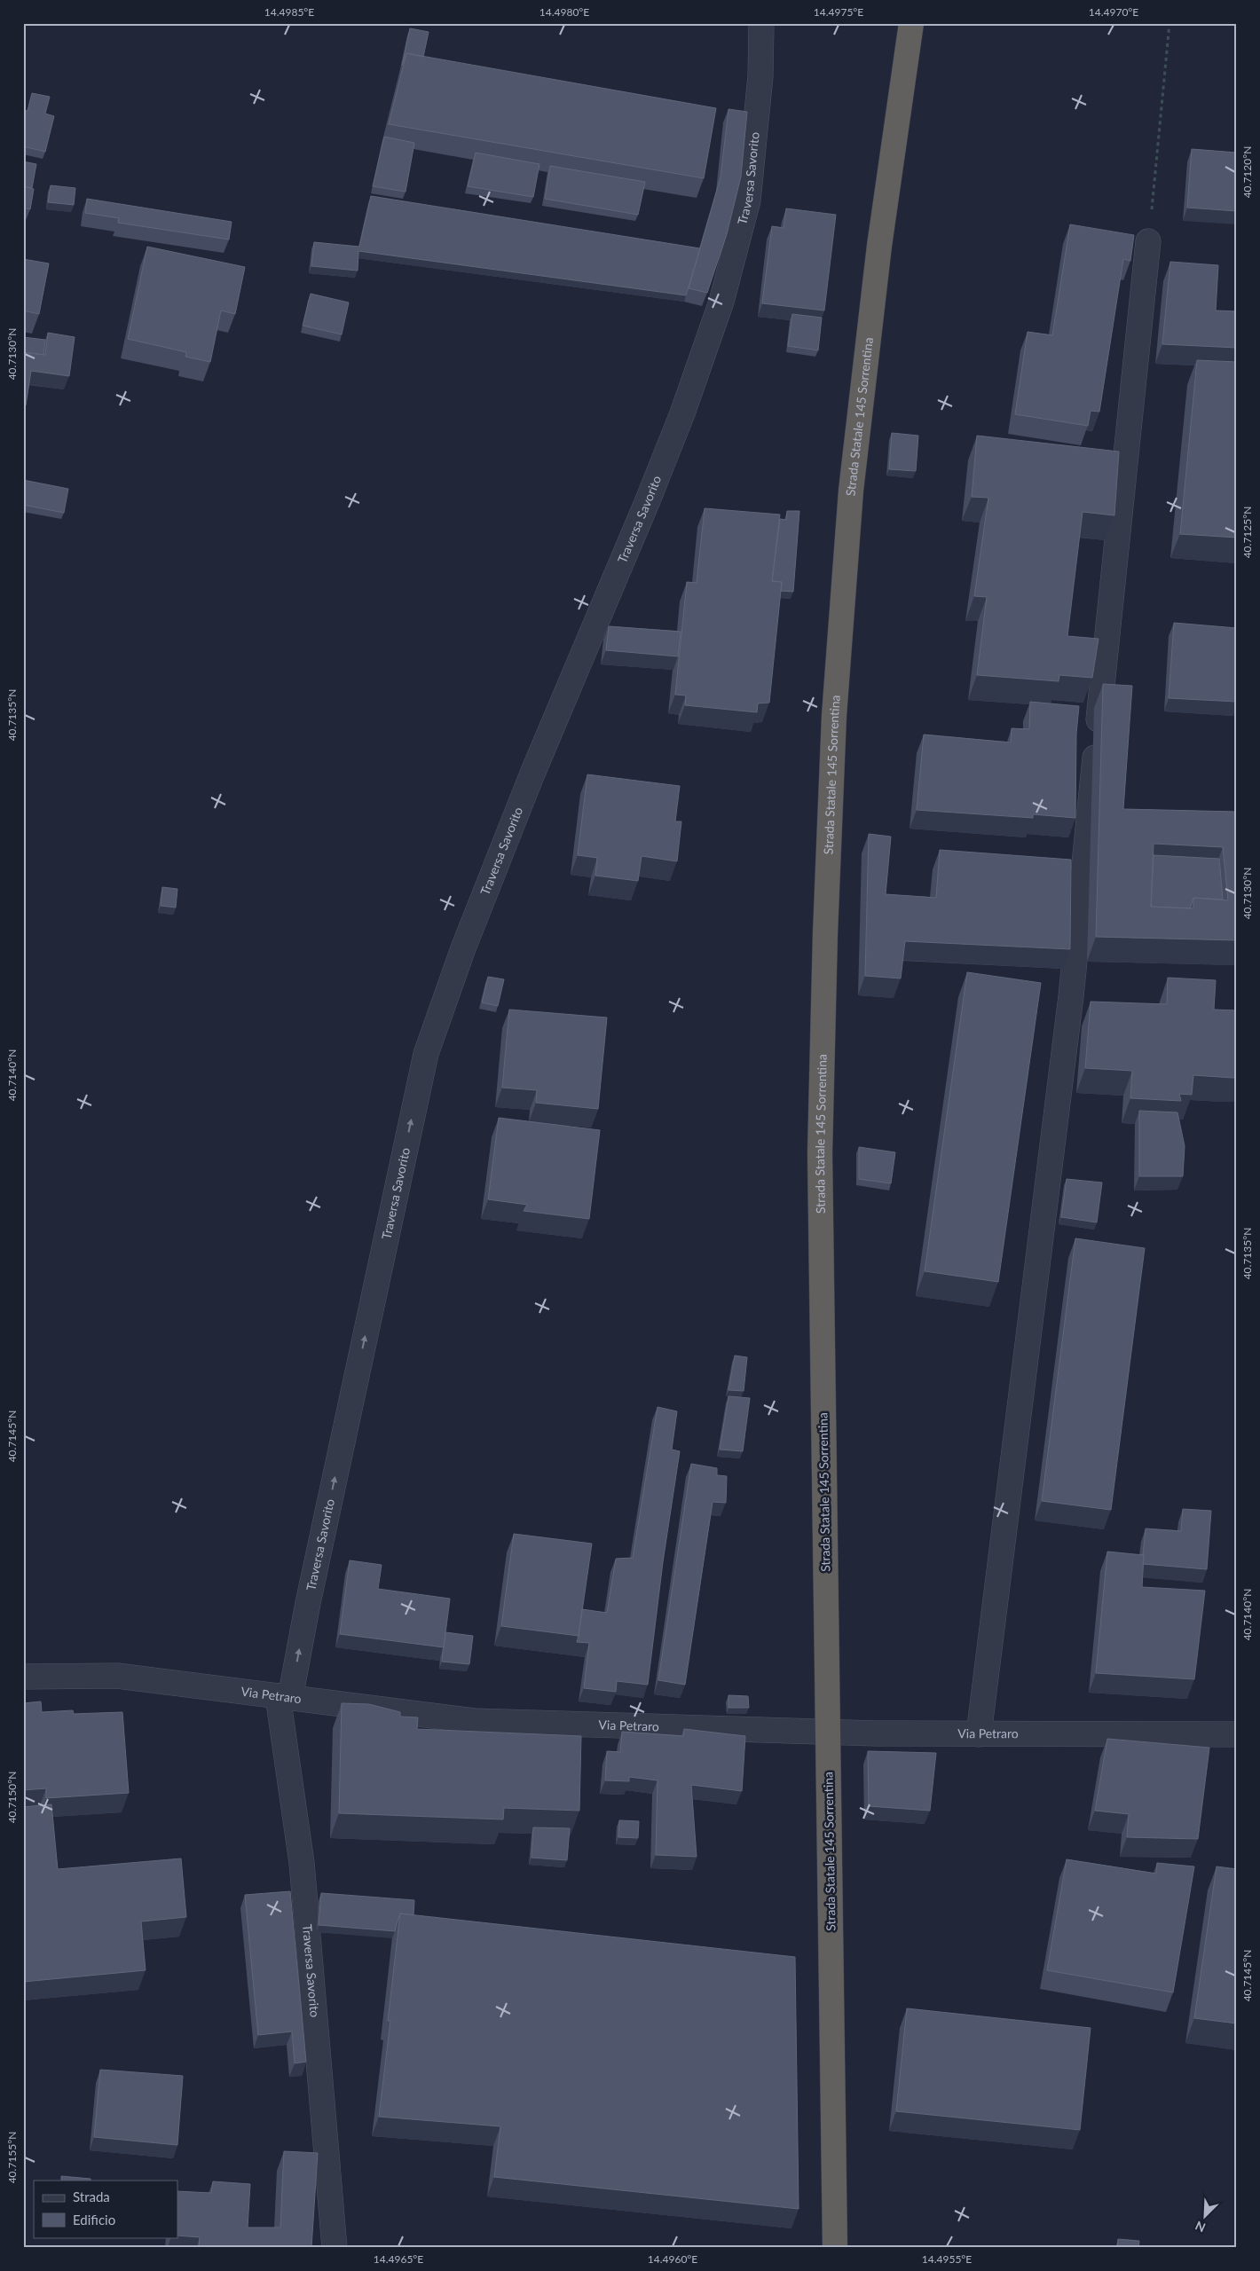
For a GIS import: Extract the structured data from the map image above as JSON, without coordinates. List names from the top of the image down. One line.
{"streets":{"highway":["Strada Statale 145 Sorrentina"],"street":["Traversa Savorito","Via Petraro"]},"crossings":[["Traversa Savorito","Via Petraro"]],"one_way":["Traversa Savorito"],"legend":["Strada","Edificio"],"north":"bottom left","coordinates":["14.4985°E","14.4980°E","14.4975°E","14.4970°E","40.7120°N","40.7130°N","40.7125°N","40.7135°N","40.7140°N","40.7145°N","40.7150°N","40.7155°N","14.4965°E","14.4960°E","14.4955°E"]}
